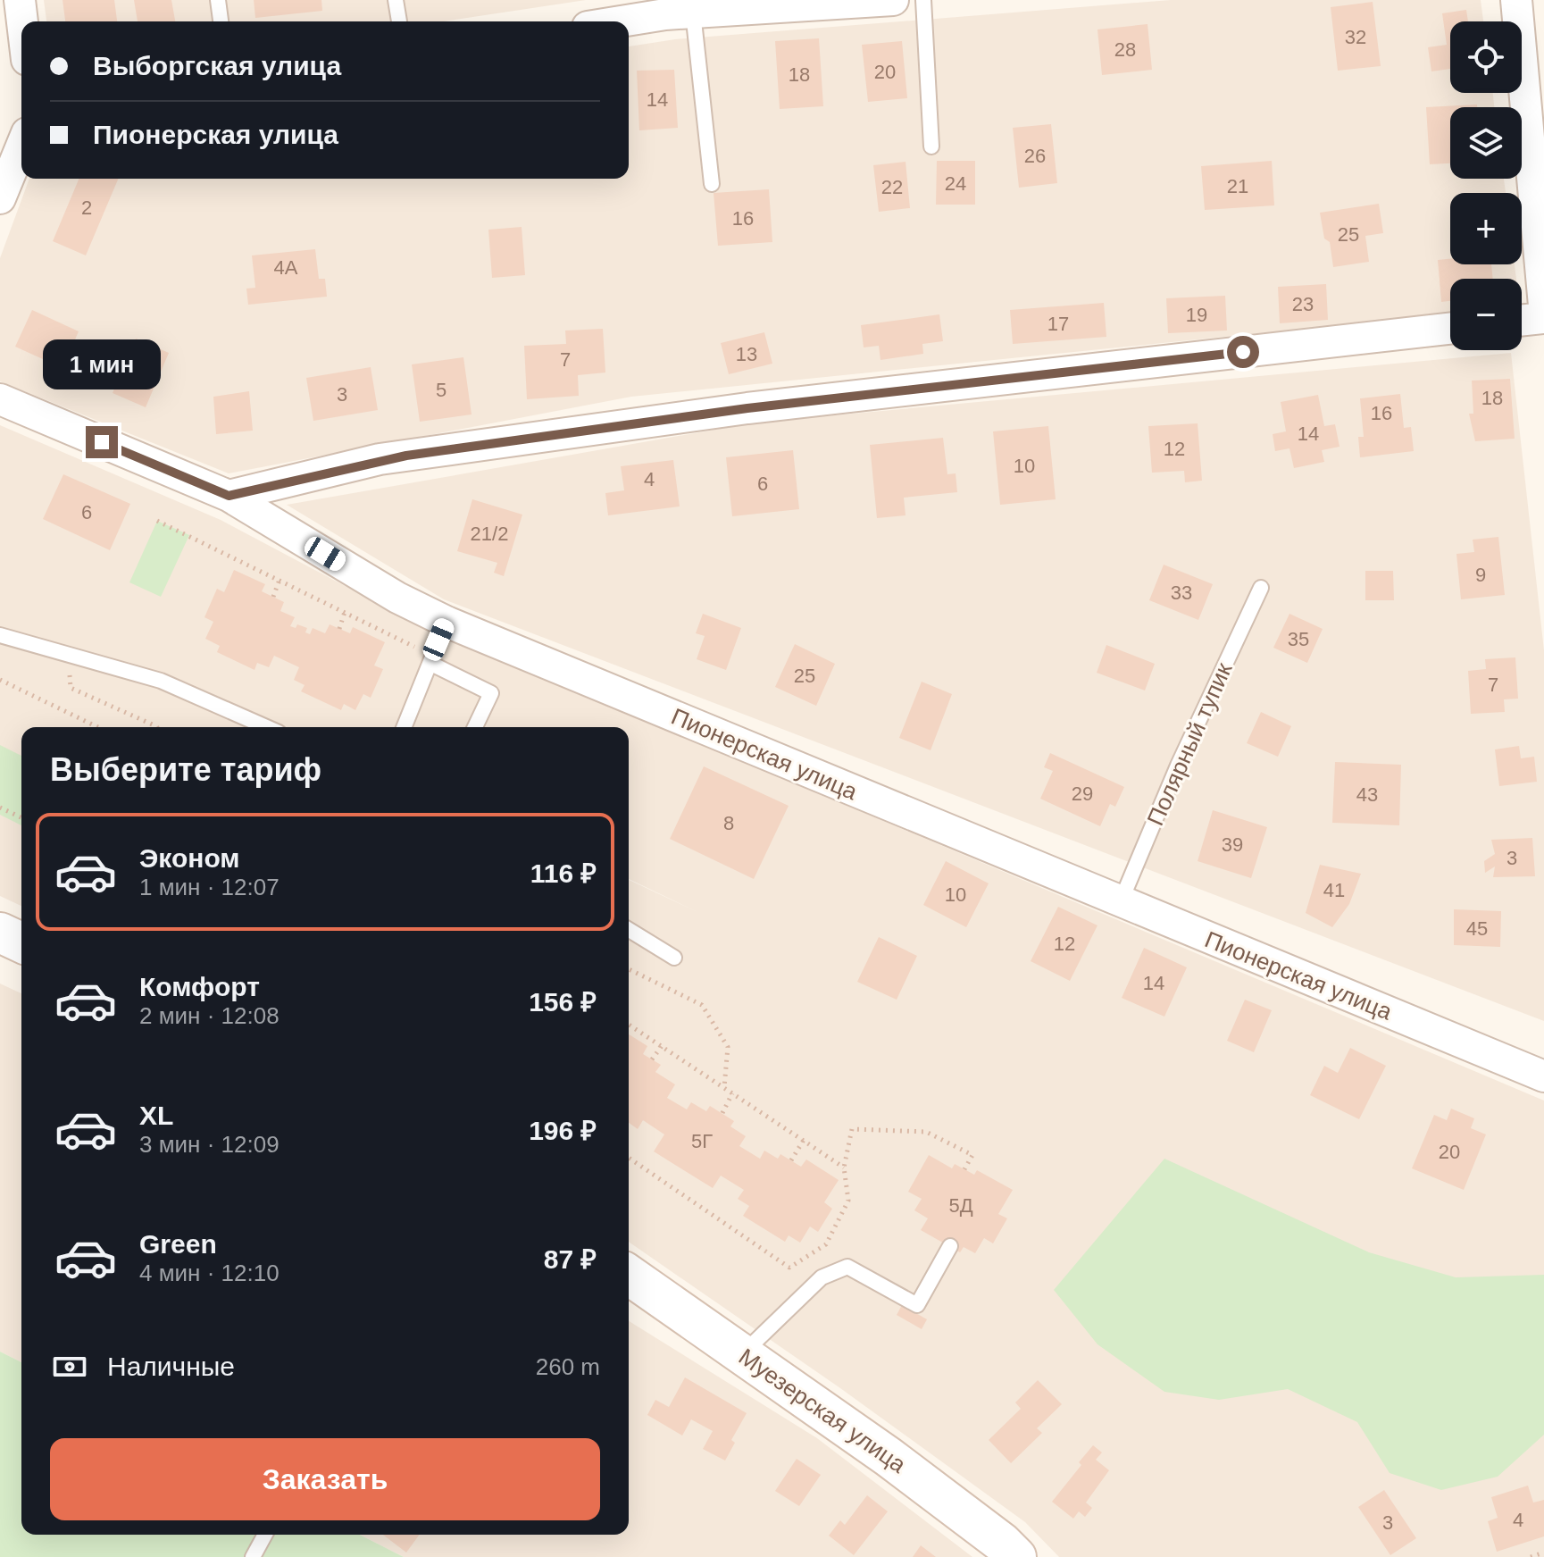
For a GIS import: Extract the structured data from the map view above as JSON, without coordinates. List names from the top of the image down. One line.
{"streets":{"main road":["Муезерская улица"],"street":["Пионерская улица"],"lane":["Полярный тупик"]},"crossings":[["Полярный тупик","Пионерская улица"]],"house_numbers":["32","28","20","18","14","26","24","21","22","2","16","25","4А","23","19","17","13","7","5","3","18","16","14","12","10","4","6","6","21/2","9","33","35","25","7","29","43","8","39","3","41","10","45","12","14","5Г","20","5Д","4","3"],"page":{"map_buttons":["+","−"],"banner":["Выборгская улица","Пионерская улица"],"bubble":"1 мин","heading":"Выберите тариф","list":[{"name":"Эконом","note":"1 мин · 12:07","value":"116 ₽"},{"name":"Комфорт","note":"2 мин · 12:08","value":"156 ₽"},{"name":"XL","note":"3 мин · 12:09","value":"196 ₽"},{"name":"Green","note":"4 мин · 12:10","value":"87 ₽"}],"pay":["Наличные","260 m"],"buttons":"Заказать"}}
